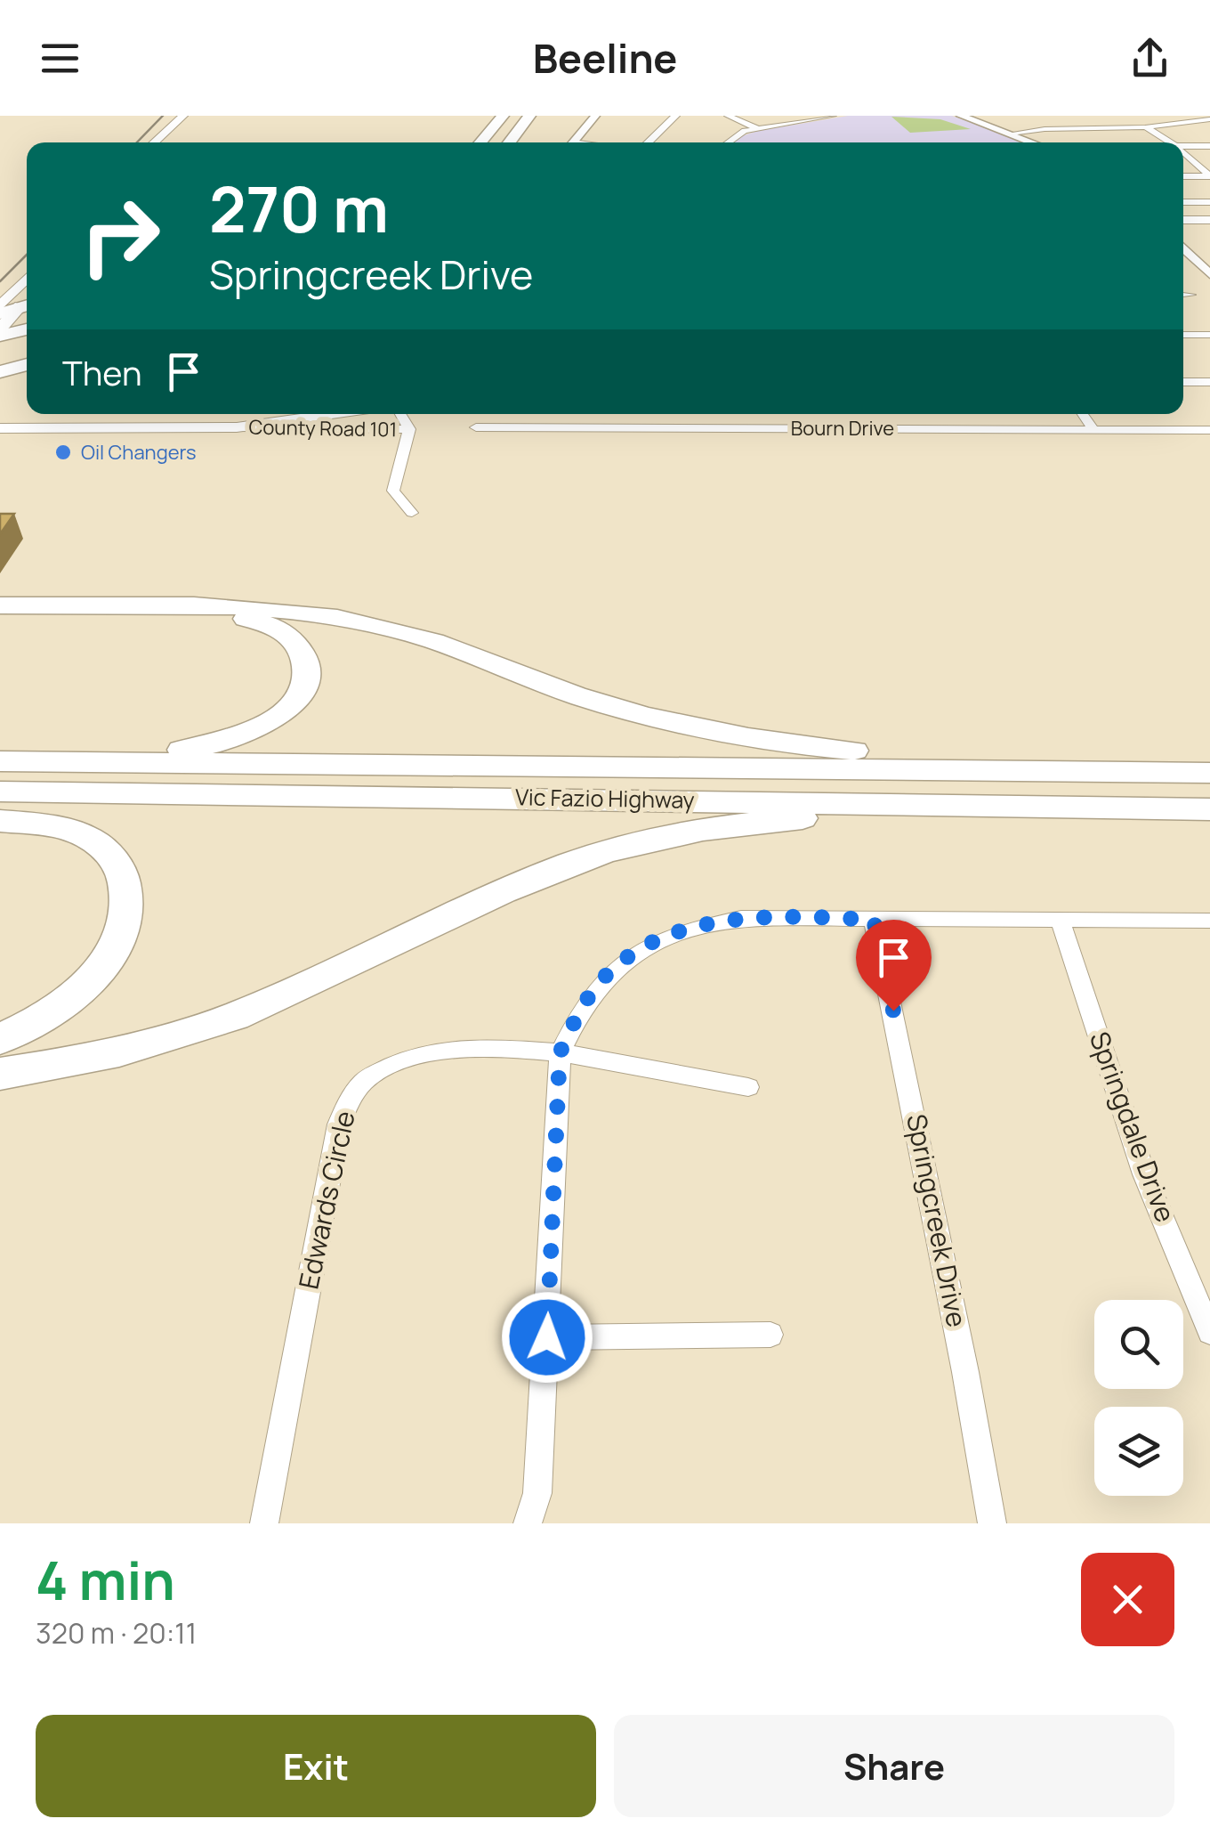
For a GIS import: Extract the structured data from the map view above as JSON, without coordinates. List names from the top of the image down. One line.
{"streets":{"highway":["Vic Fazio Highway"],"street":["County Road 101","Bourn Drive","Springdale Drive","Edwards Circle","Springcreek Drive"]},"places":["Oil Changers"],"page":{"header":"Beeline","turn":["270 m","Springcreek Drive"],"then":"Then","heading":["4 min","320 m · 20:11"],"buttons":["Exit","Share"]}}
